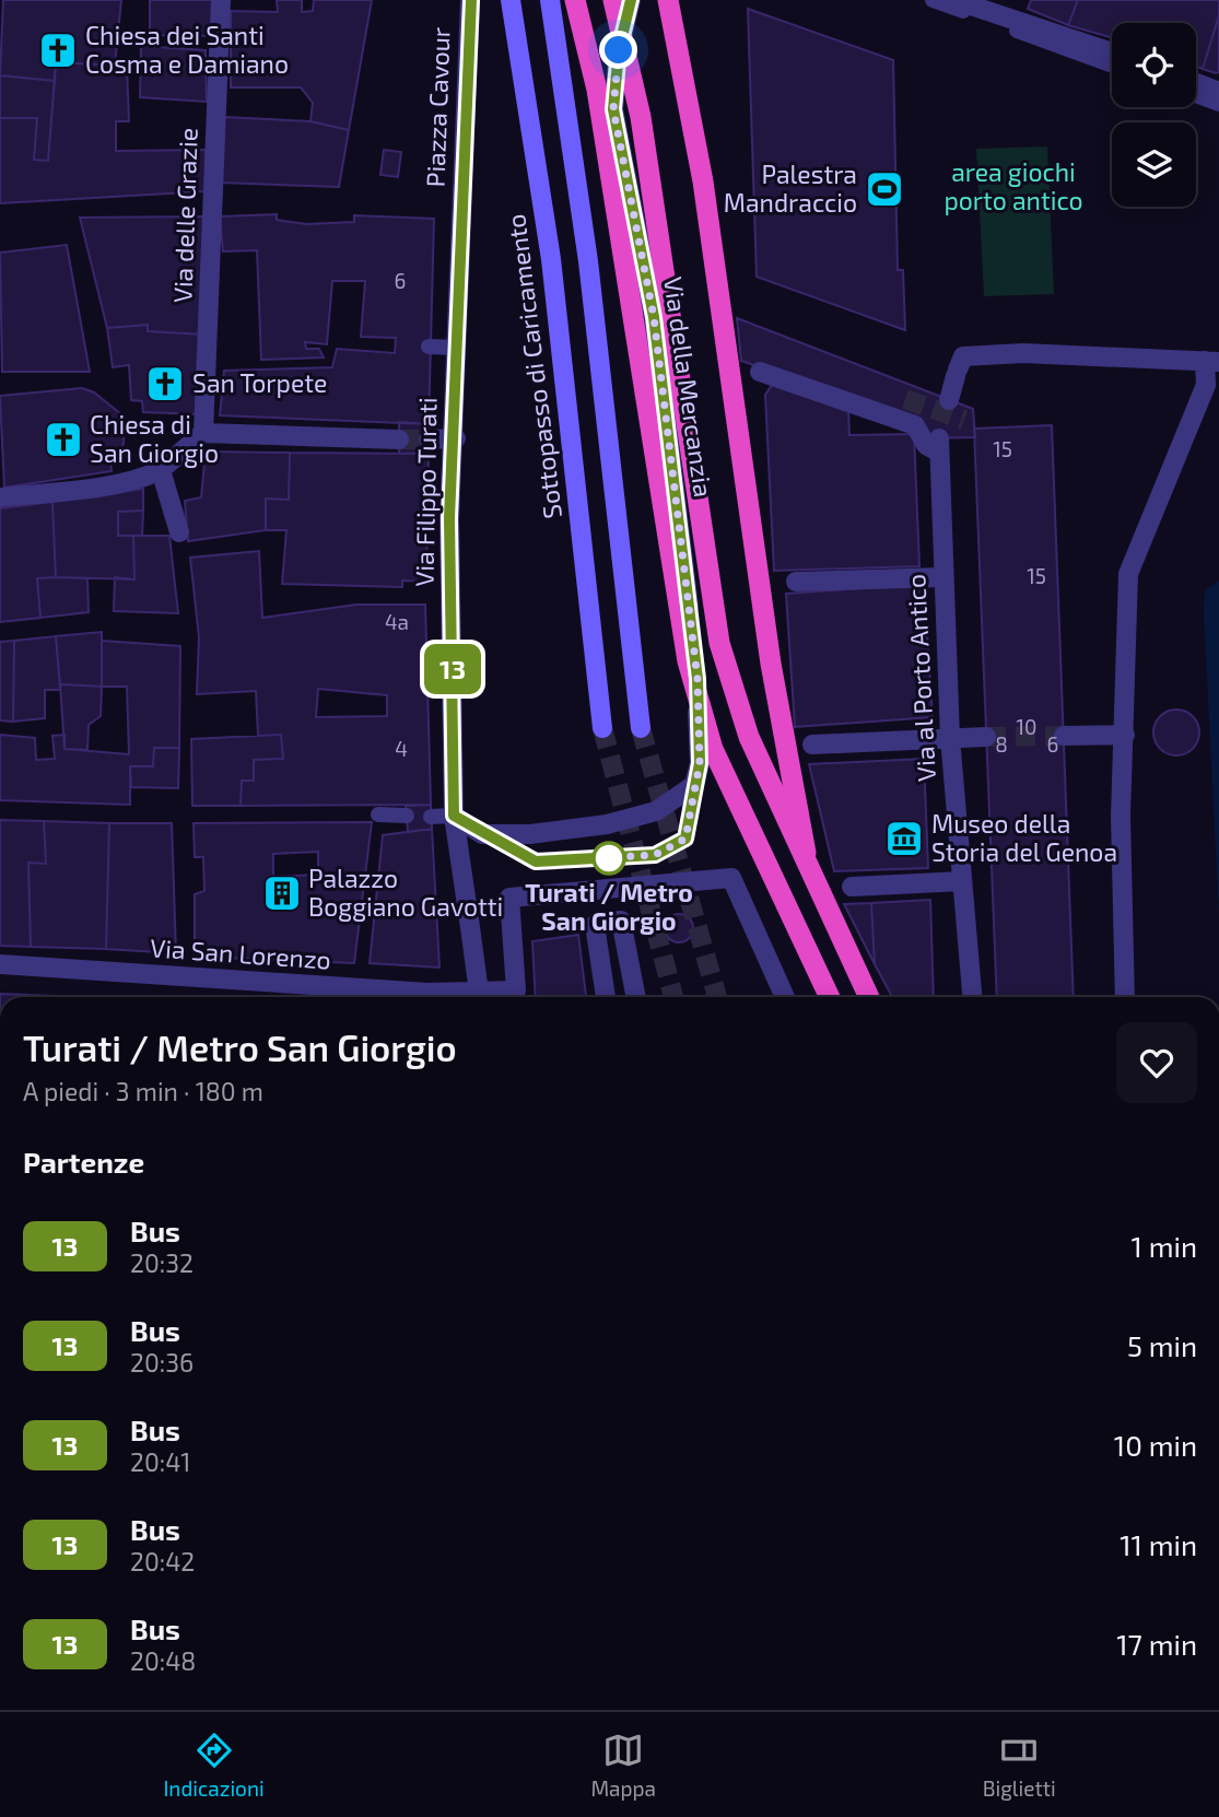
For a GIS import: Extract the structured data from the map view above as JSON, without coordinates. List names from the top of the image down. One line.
{"streets":{"main road":["Sottopasso di Caricamento"],"street":["Piazza Cavour","Via delle Grazie","Via della Mercanzia","Via Filippo Turati","Via al Porto Antico","Via San Lorenzo"]},"crossings":[["Piazza Cavour","Via Filippo Turati"]],"parks":["area giochi porto antico"],"places":{"church":["Chiesa dei Santi Cosma e Damiano","San Torpete","Chiesa di San Giorgio"],"sports":["Palestra Mandraccio"],"museum":["Museo della Storia del Genoa"],"other":["Turati / Metro San Giorgio"],"building":["Palazzo Boggiano Gavotti"]},"lines":["bus line 13"],"house_numbers":["6","15","15","4a","10","8","6","4"],"page":{"on_map":"13","heading":[["Turati / Metro San Giorgio","A piedi · 3 min · 180 m"],"Partenze"],"list":[{"mark":"13","name":"Bus","note":"20:32","value":"1 min"},{"mark":"13","name":"Bus","note":"20:36","value":"5 min"},{"mark":"13","name":"Bus","note":"20:41","value":"10 min"},{"mark":"13","name":"Bus","note":"20:42","value":"11 min"},{"mark":"13","name":"Bus","note":"20:48","value":"17 min"}],"tabs":["Indicazioni","Mappa","Biglietti"]}}
